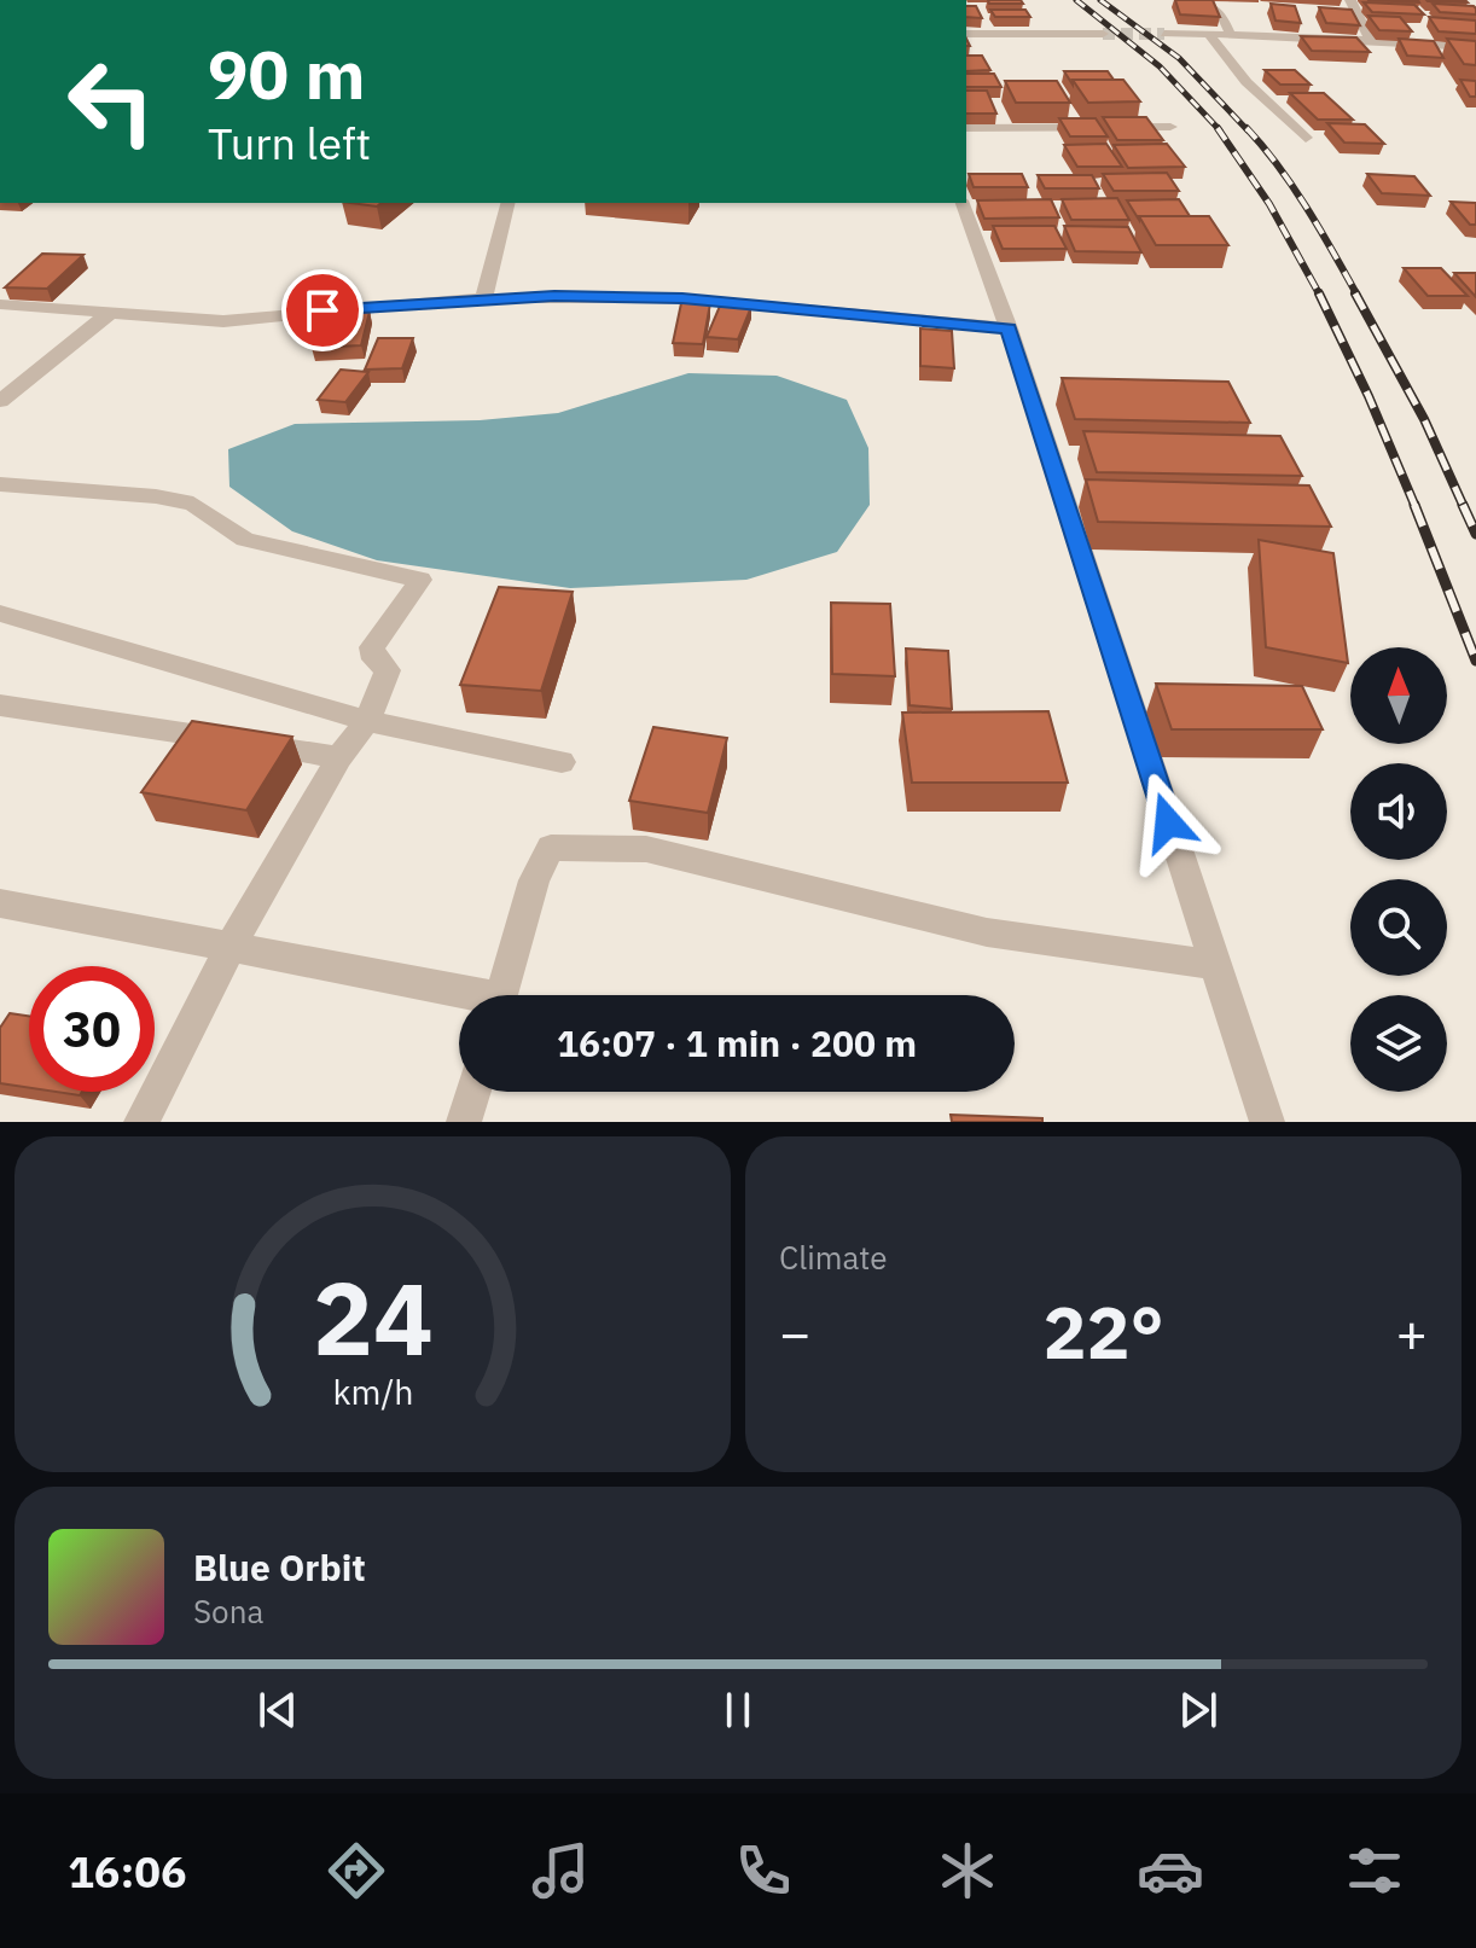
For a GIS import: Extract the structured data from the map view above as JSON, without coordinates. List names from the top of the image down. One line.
{"north":"top","page":{"turn":["90 m","Turn left"],"limit":"30","trip":"16:07 · 1 min · 200 m","tile":"Climate","heat":["−","22°","+"],"song":["Blue Orbit","Sona"],"tabs":"16:06","gauge":["24","km/h"]}}
